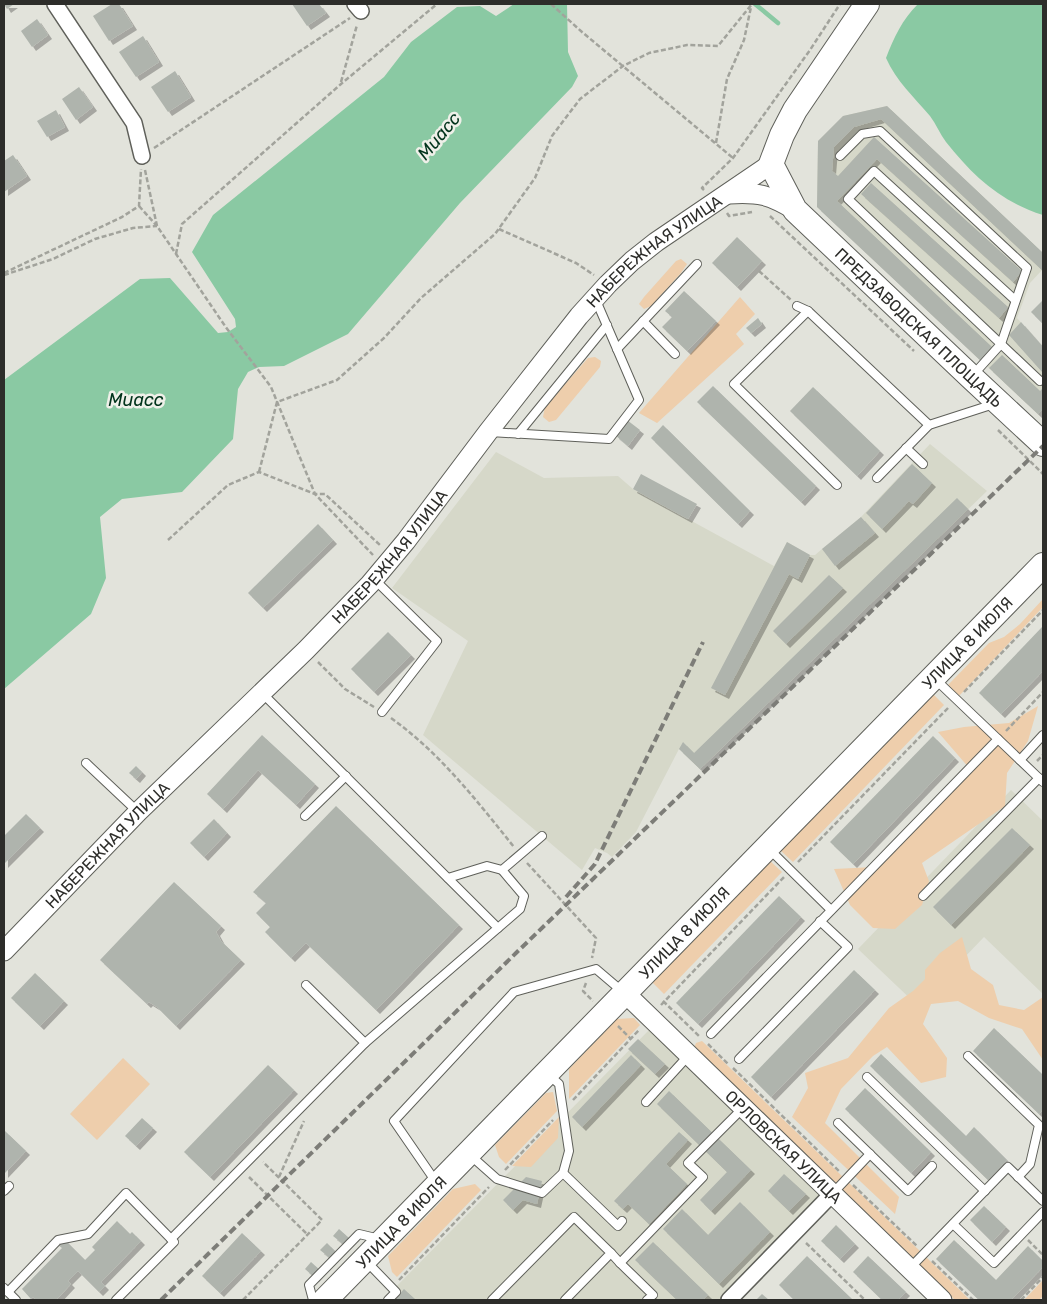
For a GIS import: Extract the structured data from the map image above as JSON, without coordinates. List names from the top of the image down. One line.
{"streets":{"main road":["ПРЕДЗАВОДСКАЯ ПЛОЩАДЬ","УЛИЦА 8 ИЮЛЯ"],"street":["НАБЕРЕЖНАЯ УЛИЦА","ОРЛОВСКАЯ УЛИЦА"]},"crossings":[["НАБЕРЕЖНАЯ УЛИЦА","ПРЕДЗАВОДСКАЯ ПЛОЩАДЬ"],["УЛИЦА 8 ИЮЛЯ","ОРЛОВСКАЯ УЛИЦА"]],"water":["Миасс"]}
